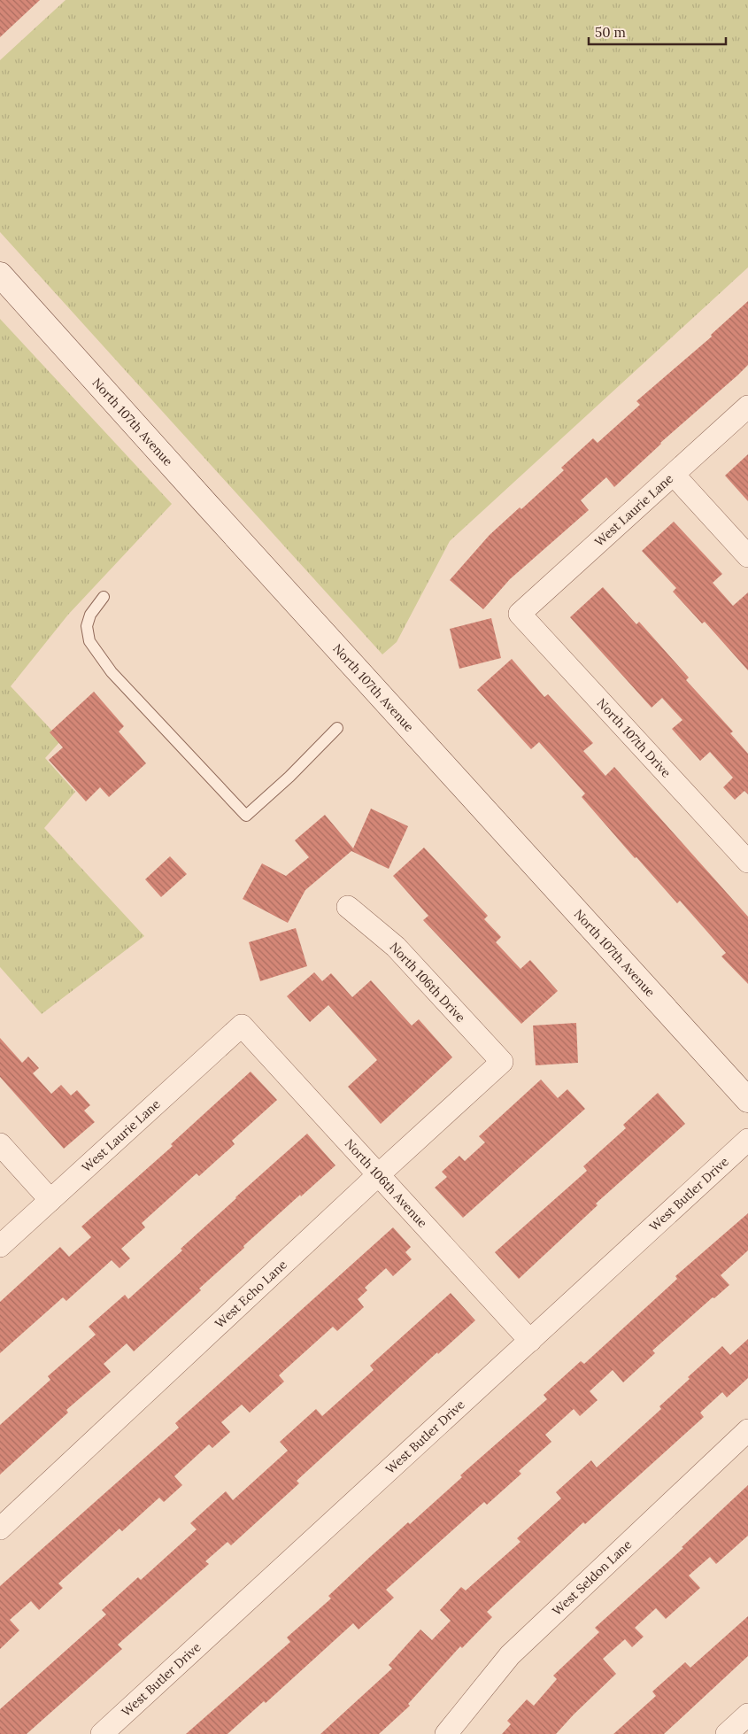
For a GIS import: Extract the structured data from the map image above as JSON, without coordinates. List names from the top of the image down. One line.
{"streets":{"street":["North 107th Avenue","West Laurie Lane","North 107th Drive","North 106th Drive","North 106th Avenue","West Butler Drive","West Echo Lane","West Seldon Lane"]},"crossings":[["West Laurie Lane","North 107th Drive"],["West Laurie Lane","North 106th Avenue"],["North 106th Drive","West Echo Lane"],["North 106th Avenue","West Butler Drive"],["North 106th Avenue","West Echo Lane"]],"scale_bar":"50 m"}
